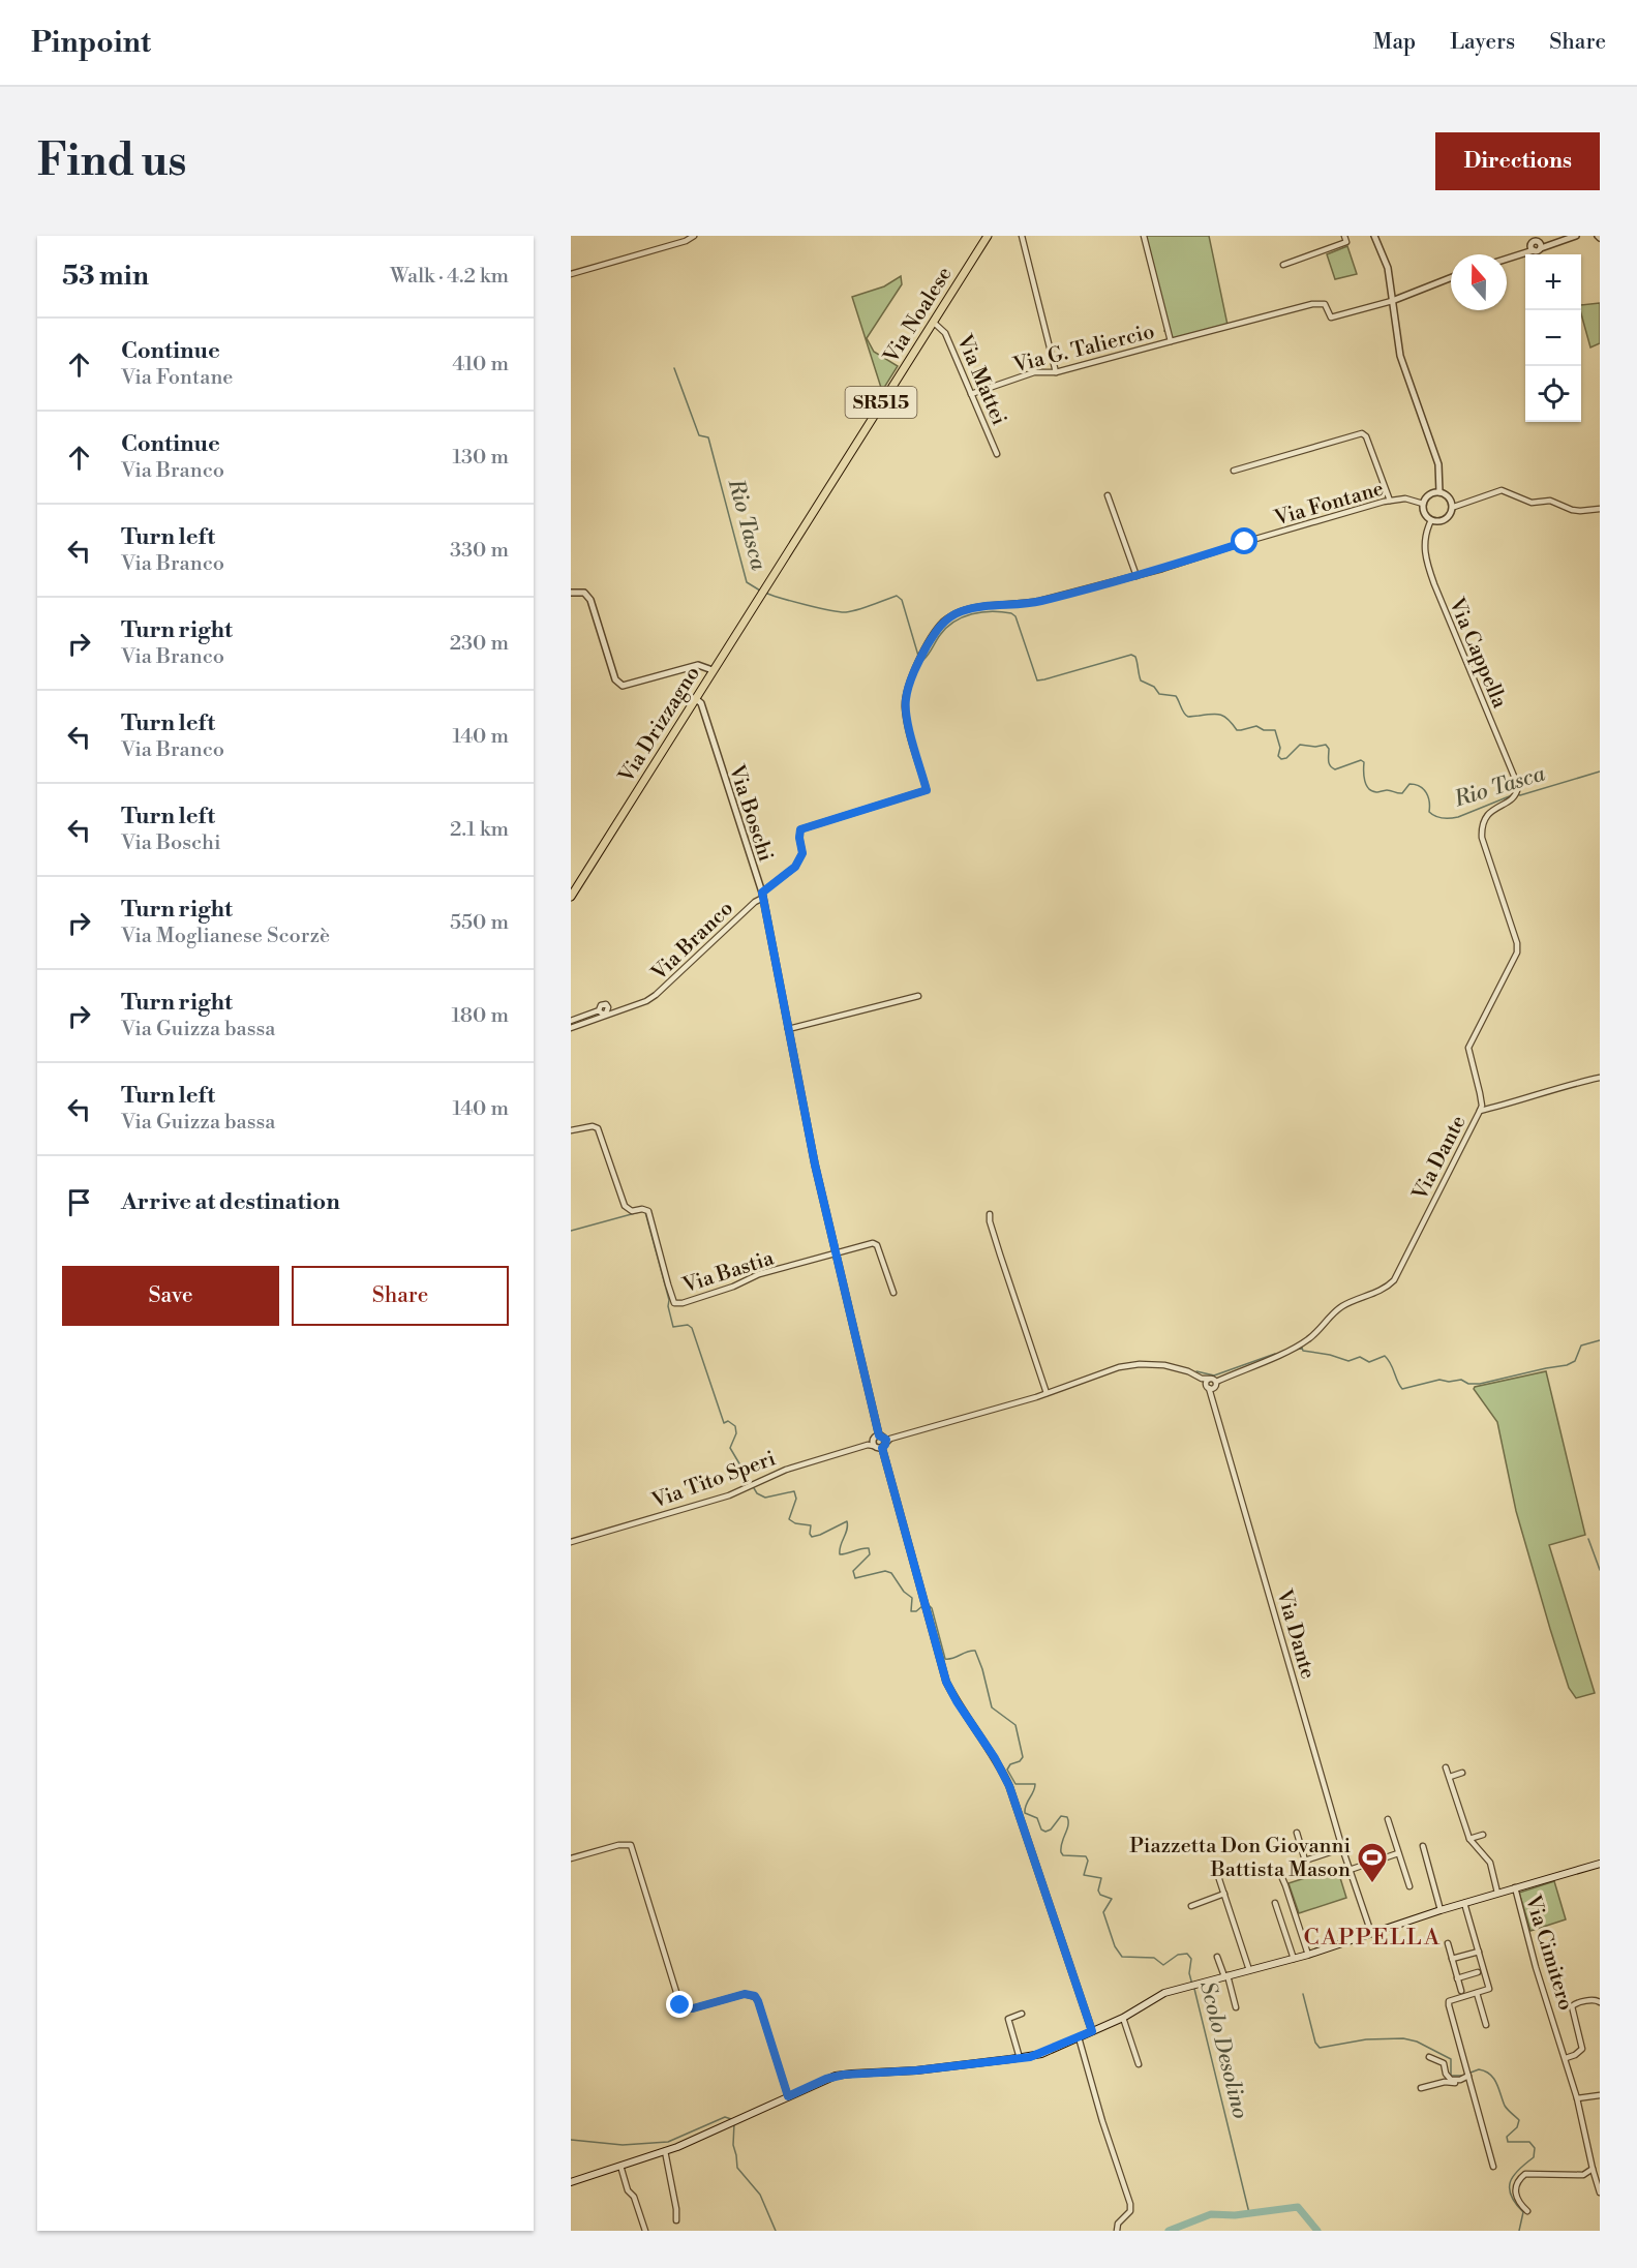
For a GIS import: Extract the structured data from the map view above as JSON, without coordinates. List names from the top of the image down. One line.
{"streets":{"main road":["Via Noalese","SR515","Via Drizzagno"],"street":["Via G. Taliercio","Via Mattei","Via Fontane","Via Cappella","Via Boschi","Via Branco","Via Dante","Via Bastia","Via Tito Speri","Via Cimitero"]},"crossings":[["Via Noalese","Via Mattei"],["Via Noalese","Via Drizzagno"],["Via G. Taliercio","Via Mattei"],["Via Fontane","Via Cappella"],["Via Fontane","Via Branco"],["Via Cappella","Via Dante"],["Via Drizzagno","Via Boschi"],["Via Boschi","Via Branco"],["Via Boschi","Via Bastia"]],"districts":["CAPPELLA"],"water":["Rio Tasca","Scolo Desolino"],"places":{"sports":["Piazzetta Don Giovanni Battista Mason"]},"north":"top","page":{"header":"Pinpoint","nav":["Map","Layers","Share"],"buttons":["Directions",["Save","Share"]],"title":"Find us","heading":["53 min","Walk · 4.2 km"],"map_buttons":["+","−"],"list":[["Continue","Via Fontane","410 m"],["Continue","Via Branco","130 m"],["Turn left","Via Branco","330 m"],["Turn right","Via Branco","230 m"],["Turn left","Via Branco","140 m"],["Turn left","Via Boschi","2.1 km"],["Turn right","Via Moglianese Scorzè","550 m"],["Turn right","Via Guizza bassa","180 m"],["Turn left","Via Guizza bassa","140 m"],"Arrive at destination"]}}
